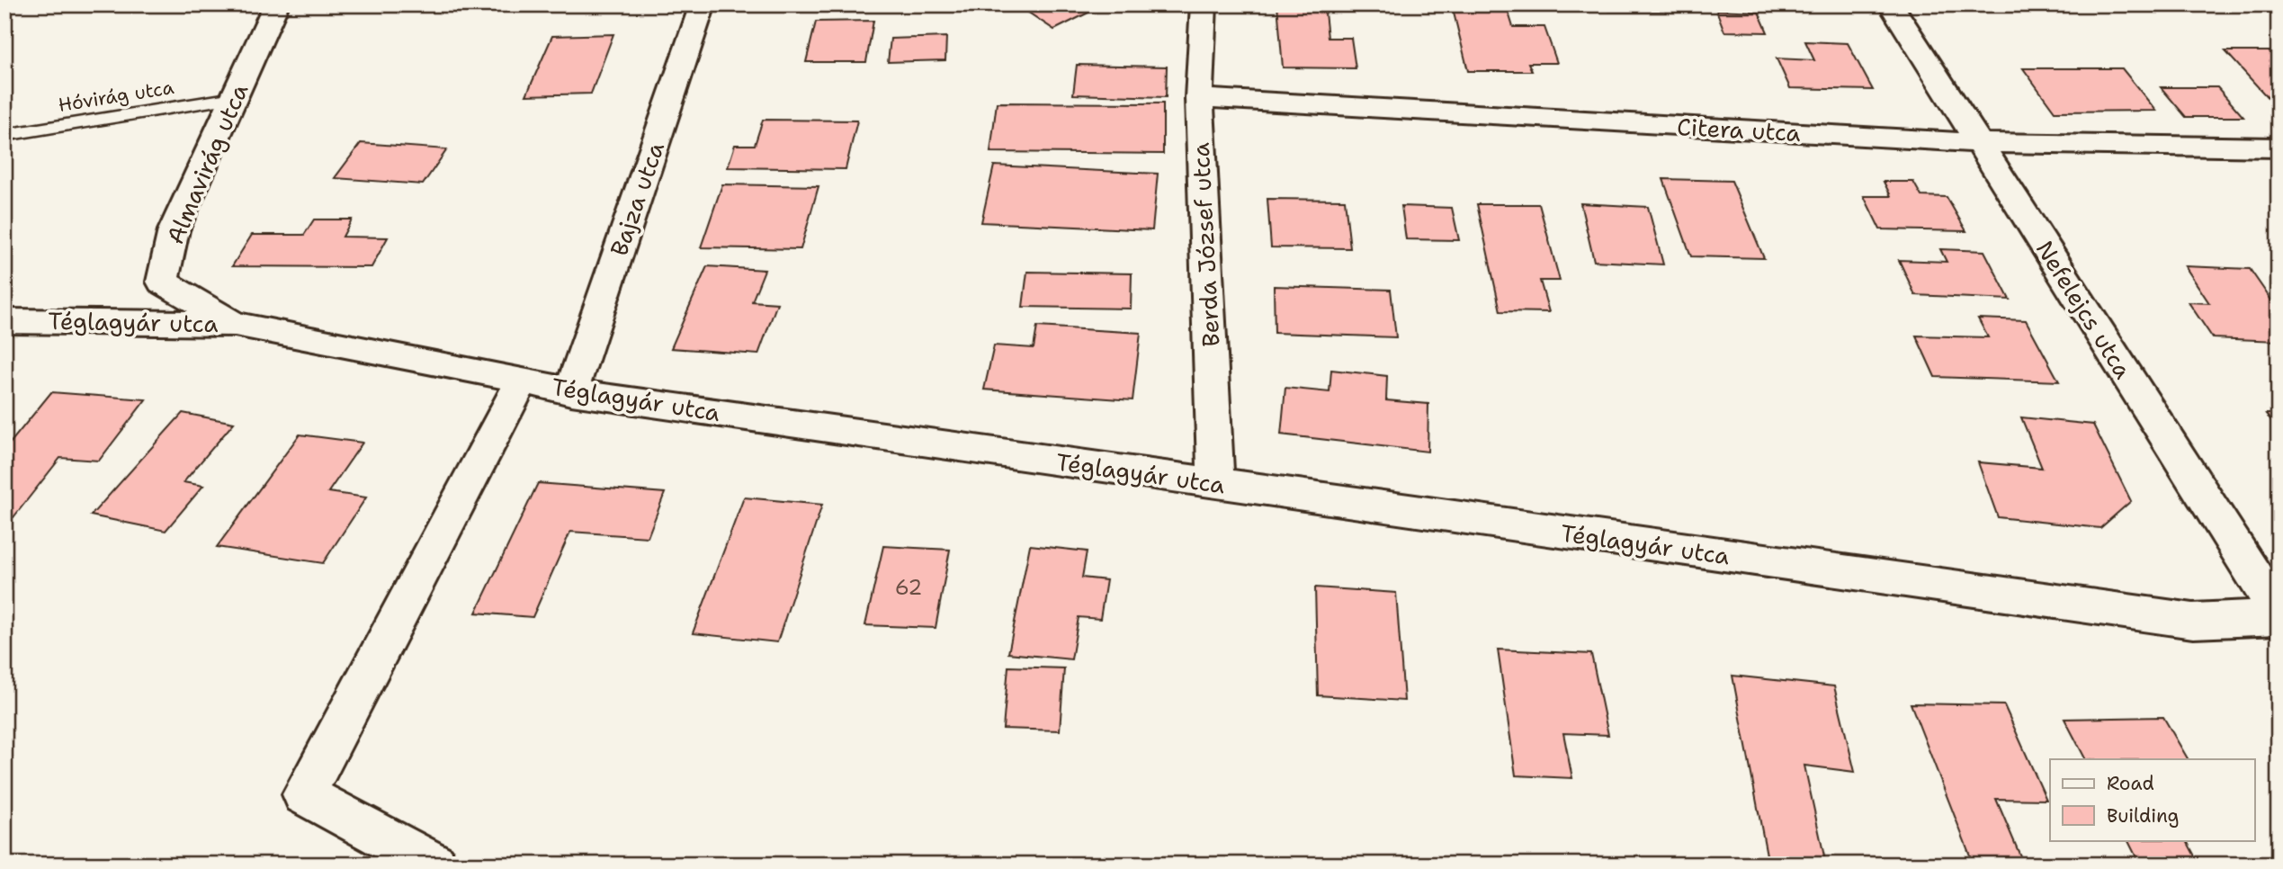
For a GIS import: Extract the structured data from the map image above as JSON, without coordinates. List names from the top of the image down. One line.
{"streets":{"street":["Citera utca","Almavirág utca","Bajza utca","Berda József utca","Nefelejcs utca","Téglagyár utca"],"lane":["Hóvirág utca"]},"crossings":[["Hóvirág utca","Almavirág utca"],["Citera utca","Berda József utca"],["Citera utca","Nefelejcs utca"],["Almavirág utca","Téglagyár utca"],["Bajza utca","Téglagyár utca"],["Berda József utca","Téglagyár utca"],["Nefelejcs utca","Téglagyár utca"]],"house_numbers":["62"],"legend":["Road","Building"]}
